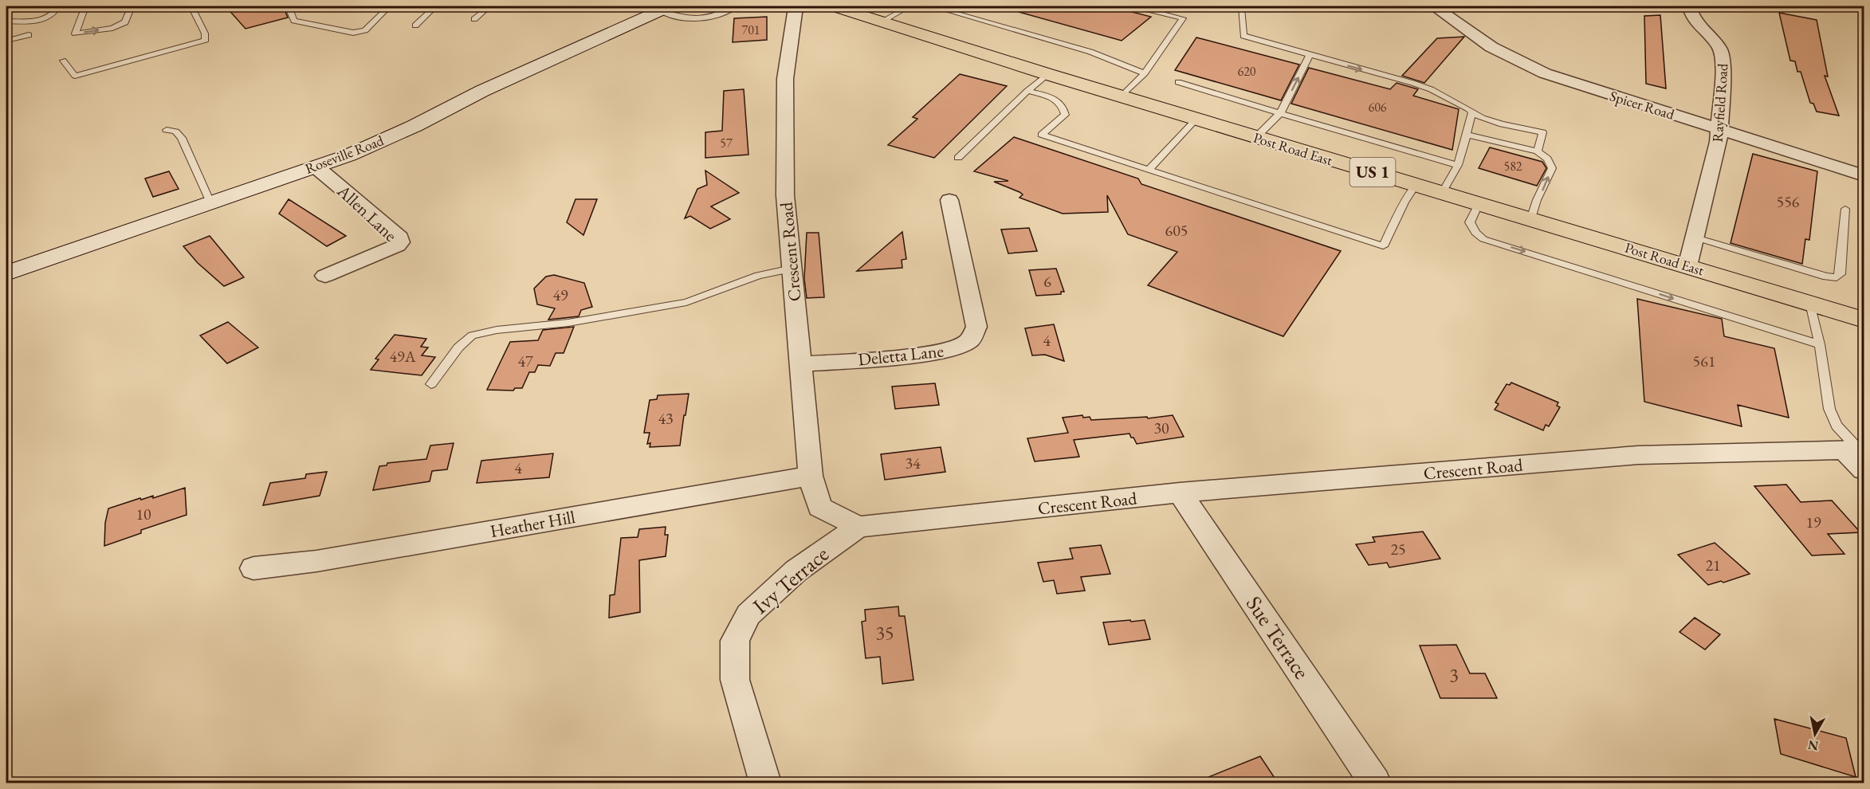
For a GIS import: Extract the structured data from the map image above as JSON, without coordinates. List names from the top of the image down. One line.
{"streets":{"main road":["Post Road East","US 1"],"street":["Rayfield Road","Spicer Road","Roseville Road","Allen Lane","Crescent Road","Deletta Lane","Heather Hill","Ivy Terrace","Sue Terrace"]},"crossings":[["Rayfield Road","Spicer Road"],["Rayfield Road","Post Road East"],["Roseville Road","Allen Lane"],["Crescent Road","Deletta Lane"],["Crescent Road","Heather Hill"],["Crescent Road","Ivy Terrace"],["Crescent Road","Sue Terrace"]],"house_numbers":["701","620","606","57","582","556","605","6","49","4","49A","47","561","43","30","34","4","10","19","25","21","35","3"],"north":"bottom"}
